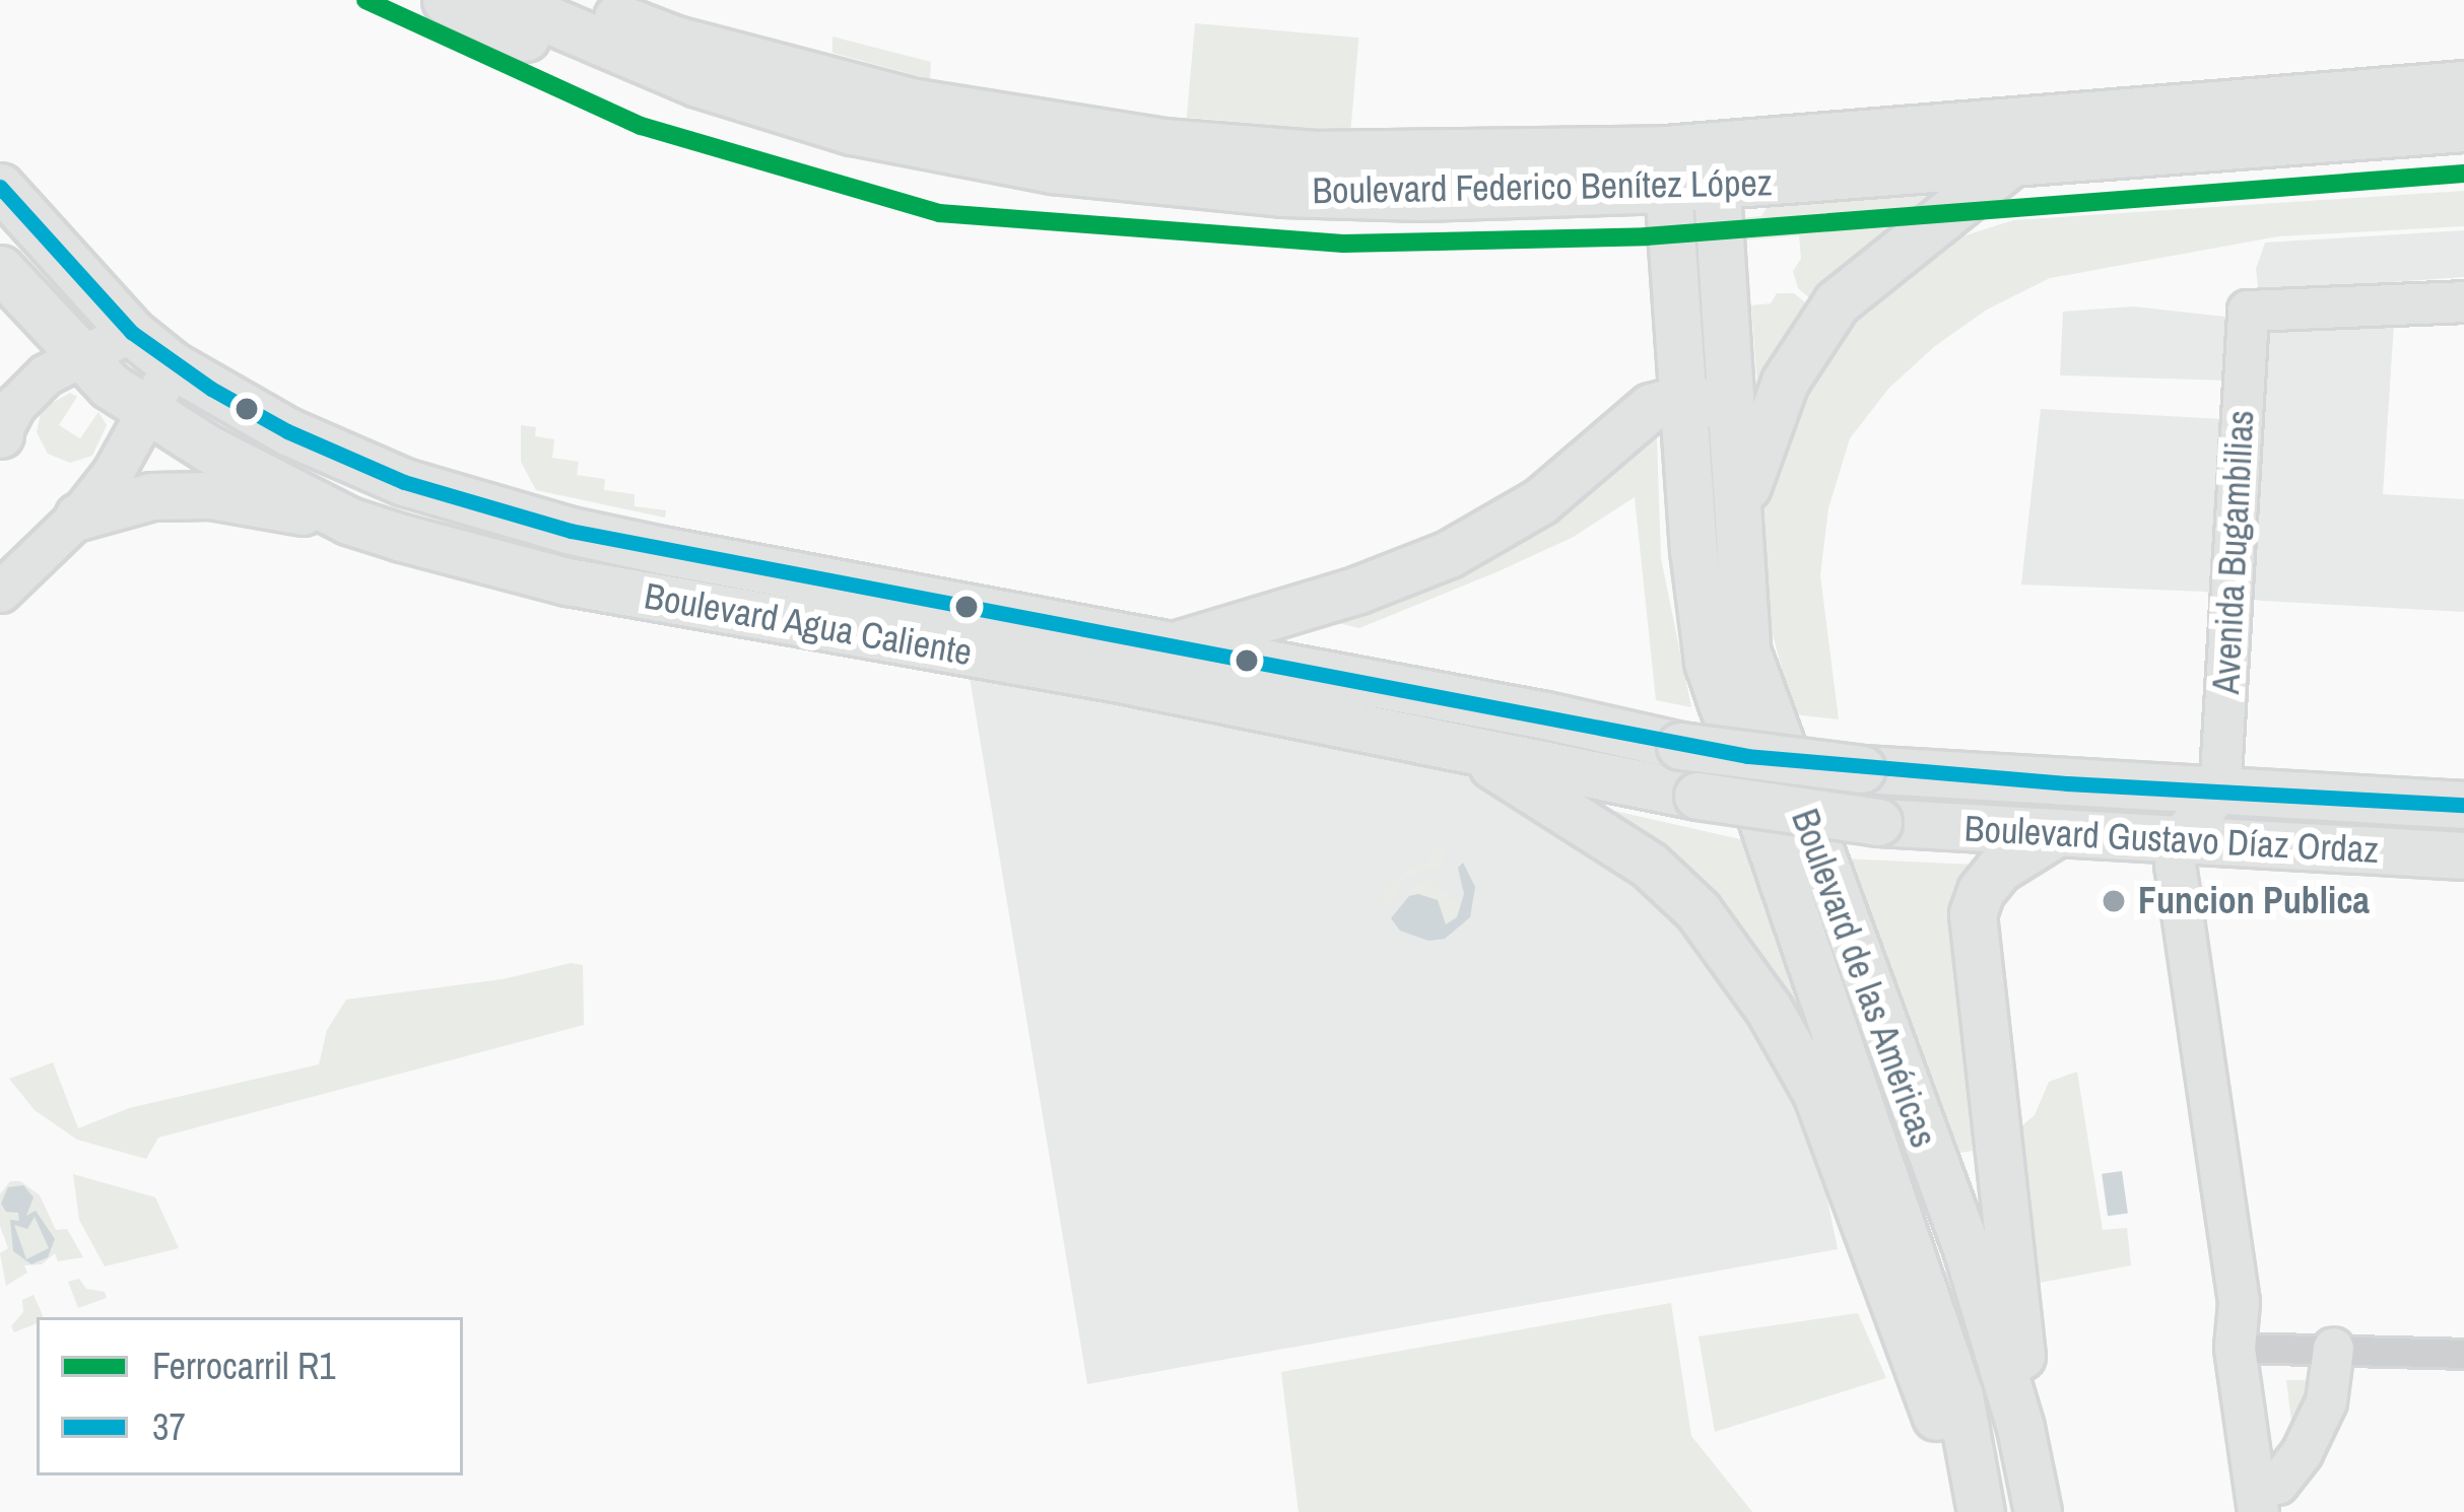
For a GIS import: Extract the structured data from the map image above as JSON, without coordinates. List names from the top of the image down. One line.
{"streets":{"main road":["Boulevard Federico Benítez López","Boulevard Agua Caliente","Boulevard Gustavo Díaz Ordaz","Boulevard de las Américas"],"street":["Avenida Bugambilias"]},"crossings":[["Boulevard Federico Benítez López","Boulevard de las Américas"],["Avenida Bugambilias","Boulevard Gustavo Díaz Ordaz"],["Boulevard Agua Caliente","Boulevard Gustavo Díaz Ordaz"]],"places":["Funcion Publica"],"lines":["rail line R1","transit line 37"],"legend":["Ferrocarril R1","37"]}
